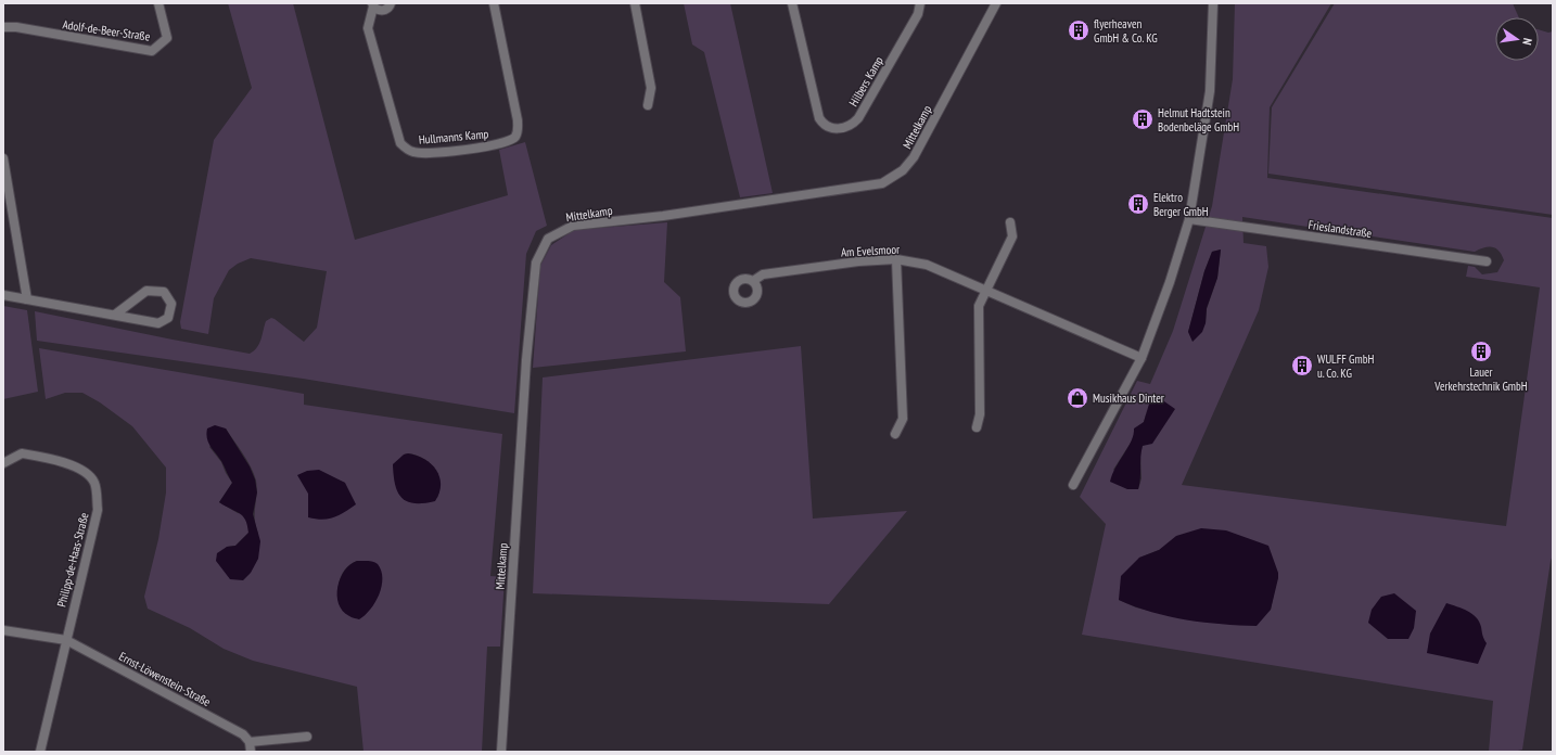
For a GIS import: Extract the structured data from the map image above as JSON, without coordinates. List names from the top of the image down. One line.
{"streets":{"street":["Adolf-de-Beer-Straße","Hilbers Kamp","Mittelkamp","Hullmanns Kamp","Frieslandstraße","Am Evelsmoor","Philipp-de-Haas-Straße","Ernst-Löwenstein-Straße"]},"crossings":[["Philipp-de-Haas-Straße","Ernst-Löwenstein-Straße"]],"places":{"building":["flyerheaven GmbH & Co. KG","Helmut Hadtstein Bodenbeläge GmbH","Elektro Berger GmbH","Lauer Verkehrstechnik GmbH","WULFF GmbH u. Co. KG"],"shop":["Musikhaus Dinter"]},"north":"right"}
